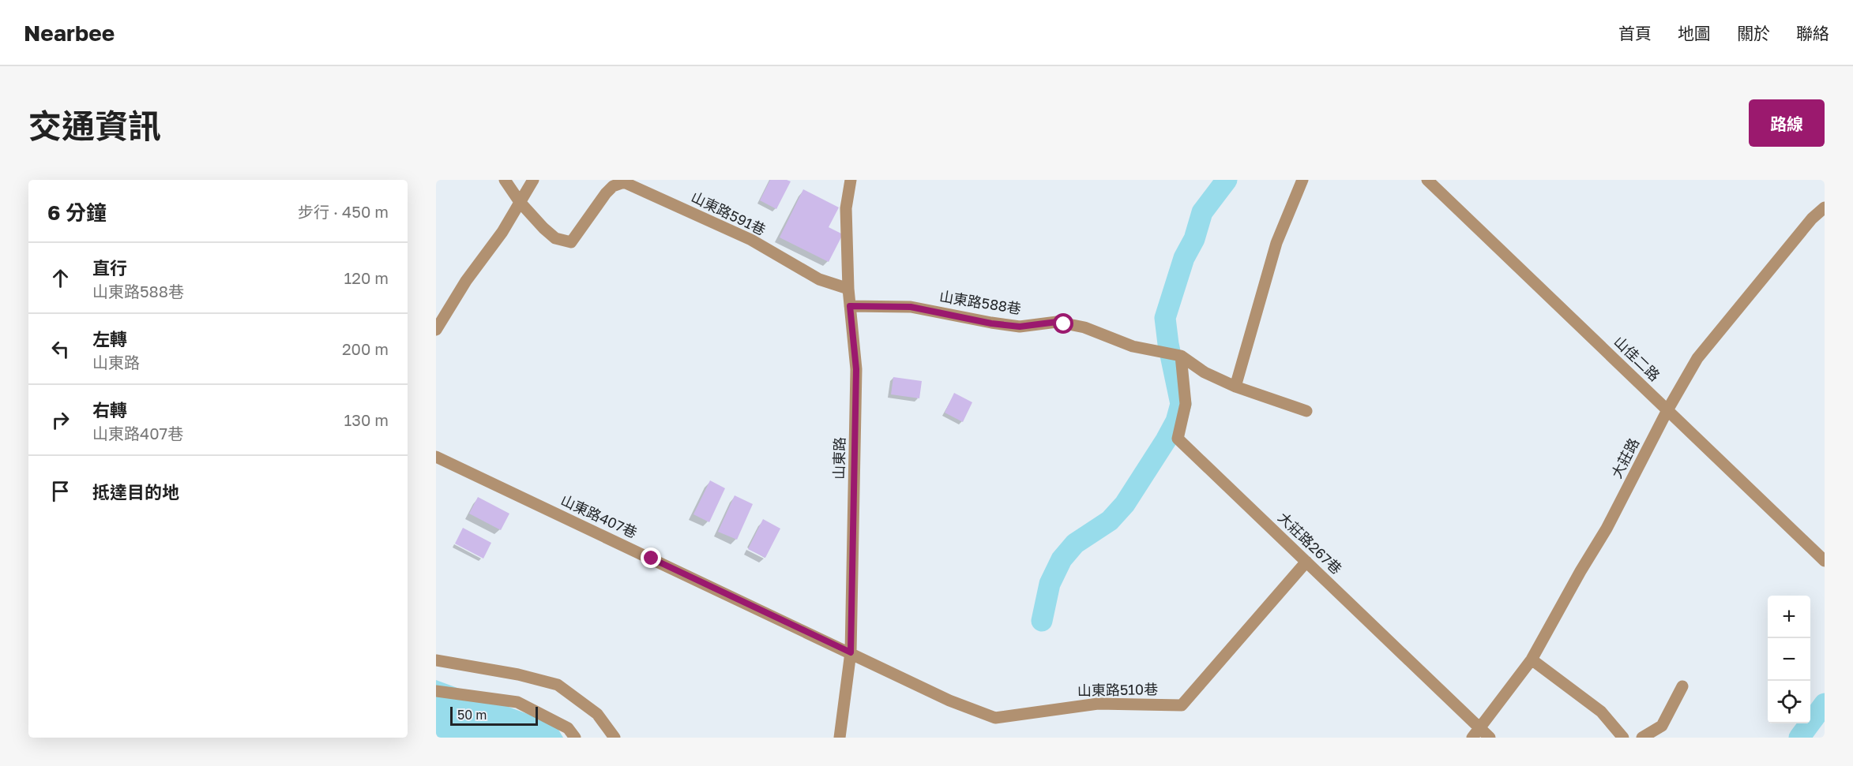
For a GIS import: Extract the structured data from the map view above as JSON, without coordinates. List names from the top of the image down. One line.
{"streets":{"street":["山東路591巷","山東路588巷","山佳二路","山東路","大莊路","山東路407巷","大莊路267巷","山東路510巷"]},"crossings":[["山東路591巷","山東路"],["山東路588巷","山東路"],["山東路588巷","大莊路267巷"],["山佳二路","大莊路"],["山東路","山東路407巷"],["山東路","山東路510巷"],["大莊路","大莊路267巷"],["山東路407巷","山東路510巷"],["大莊路267巷","山東路510巷"]],"scale_bar":"50 m","page":{"header":"Nearbee","nav":["首頁","地圖","關於","聯絡"],"title":"交通資訊","buttons":"路線","heading":["6 分鐘","步行 · 450 m"],"list":[["直行","山東路588巷","120 m"],["左轉","山東路","200 m"],["右轉","山東路407巷","130 m"],"抵達目的地"],"map_buttons":["+","−"],"scale":"50 m"}}
